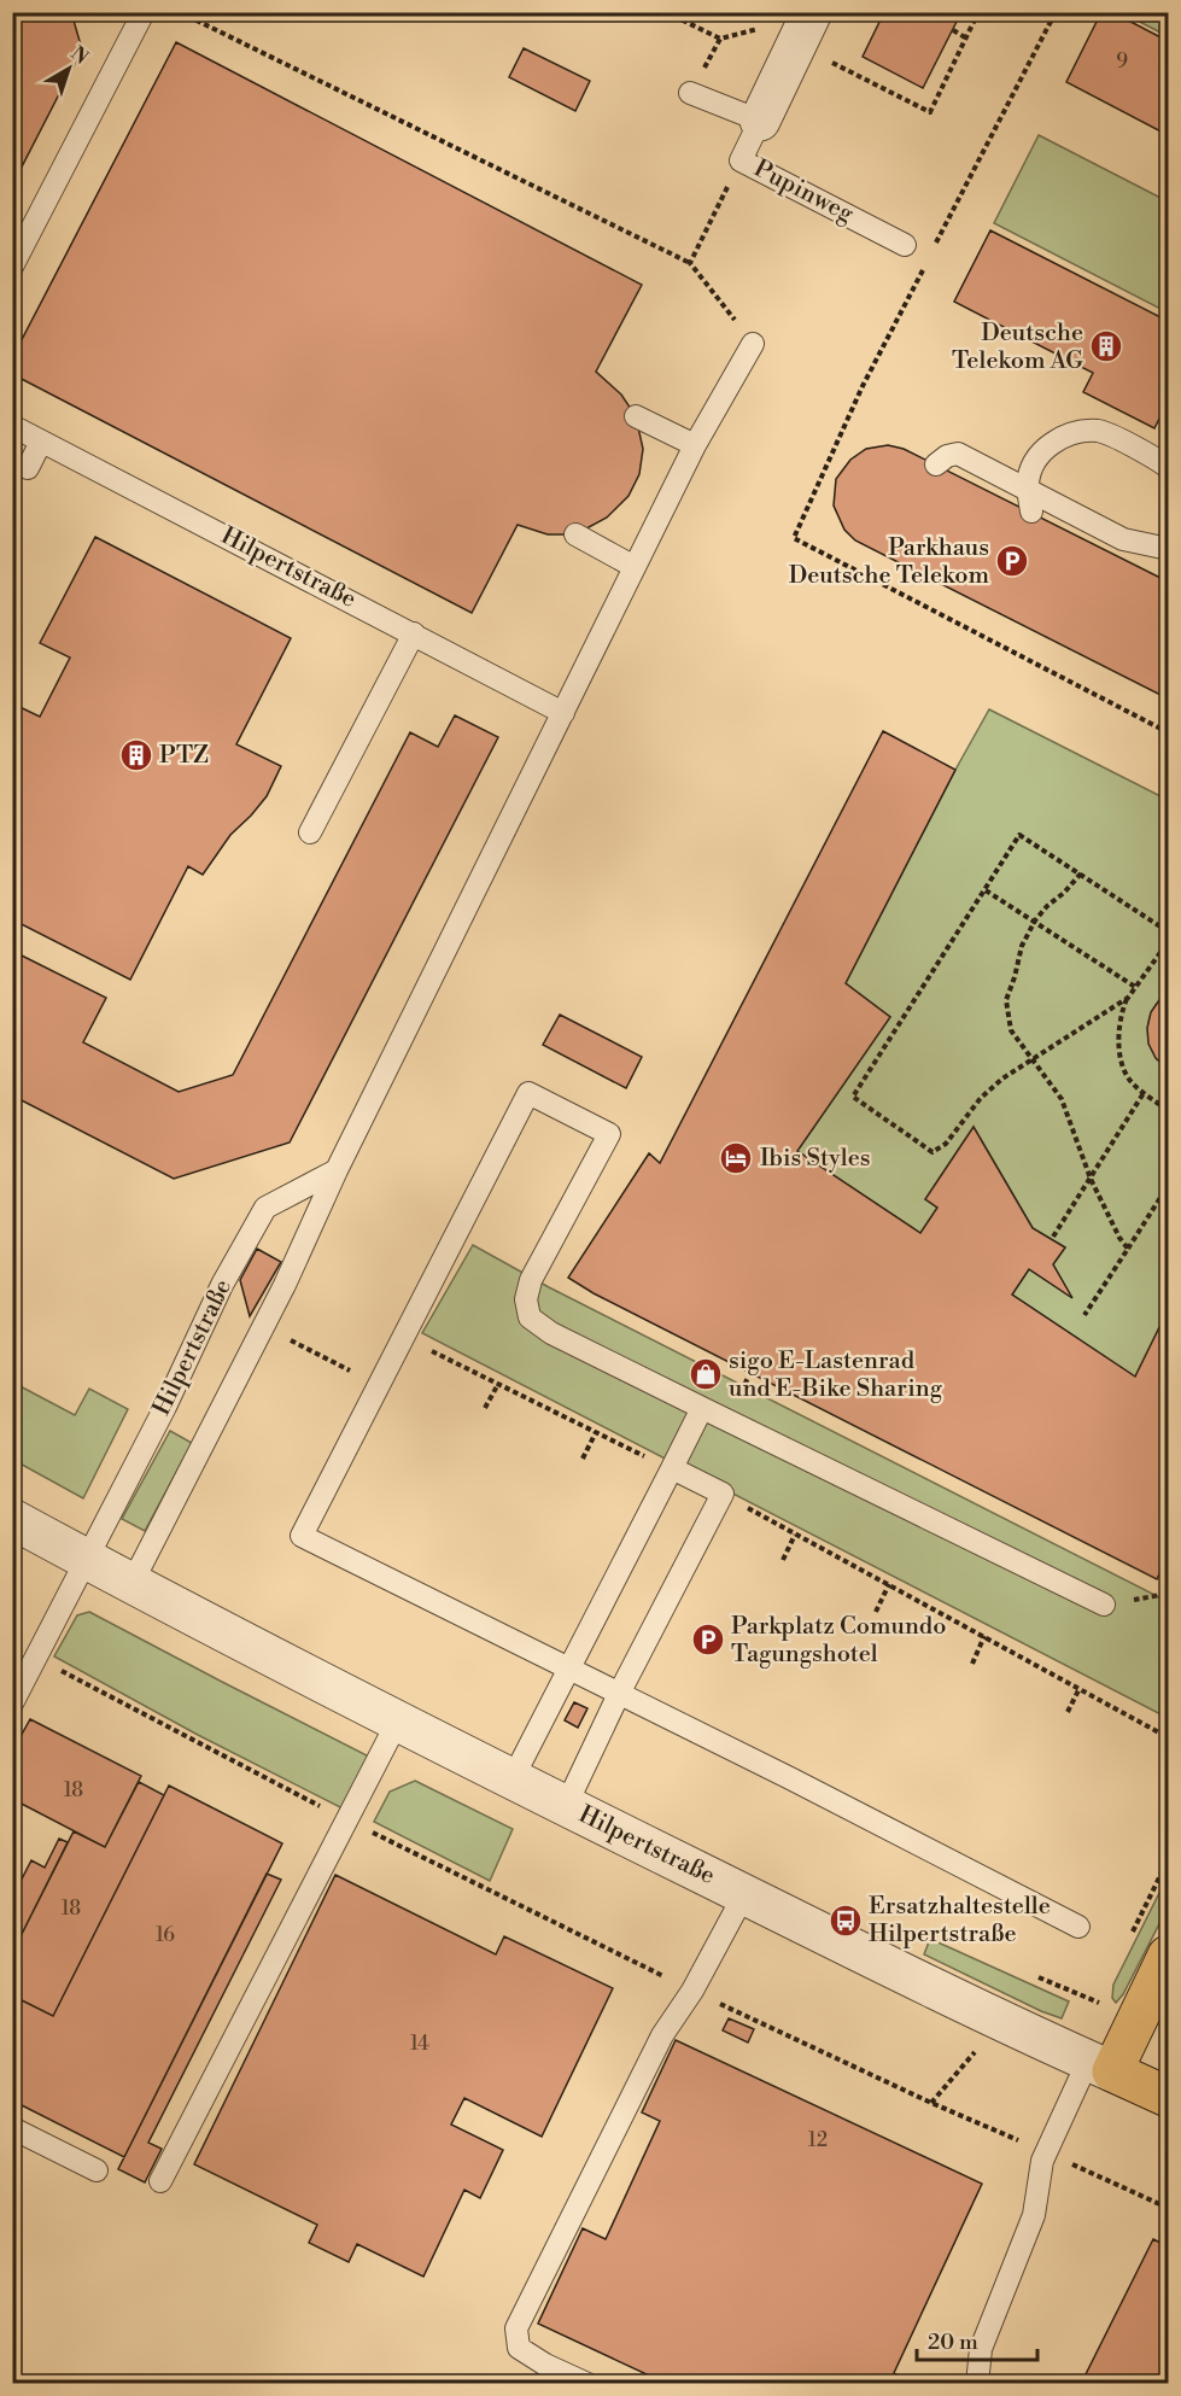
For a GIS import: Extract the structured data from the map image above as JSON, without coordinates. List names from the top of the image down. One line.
{"streets":{"main road":["Hilpertstraße"],"street":["Pupinweg"]},"places":{"building":["Deutsche Telekom AG","PTZ"],"parking":["Parkhaus Deutsche Telekom","Parkplatz Comundo Tagungshotel"],"hotel":["Ibis Styles"],"shop":["sigo E-Lastenrad und E-Bike Sharing"],"bus stop":["Ersatzhaltestelle Hilpertstraße"]},"house_numbers":["9","18","18","16","14","12"],"scale_bar":"20 m","north":"top right"}
